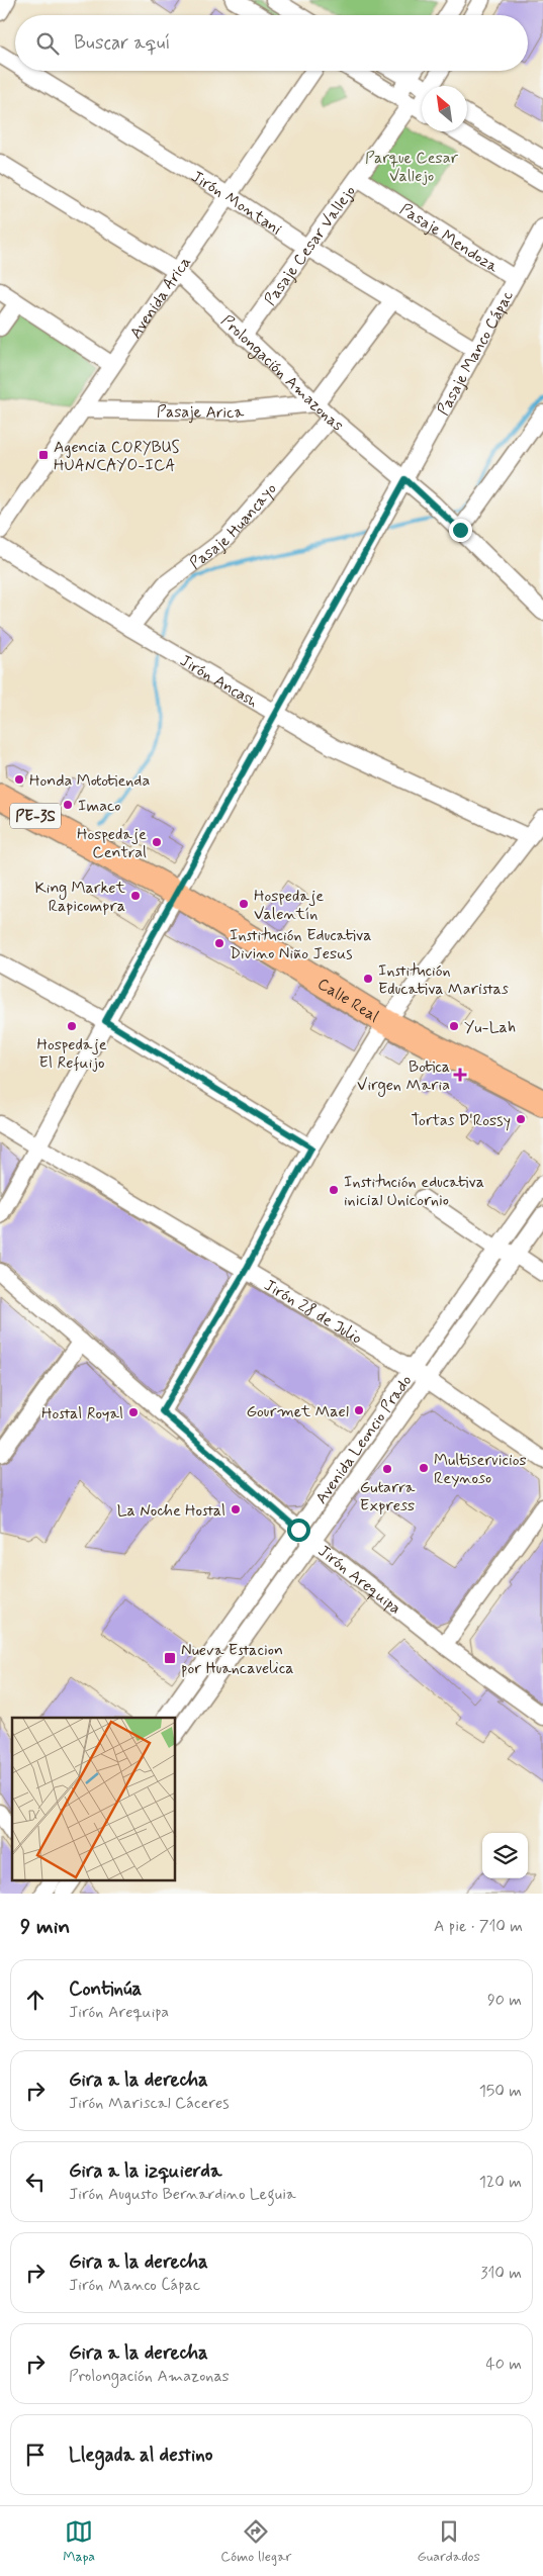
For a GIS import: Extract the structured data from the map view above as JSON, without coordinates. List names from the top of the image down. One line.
{"streets":{"highway":["PE-3S","Calle Real"],"street":["Jirón Montani","Pasaje Mendoza","Pasaje Cesar Vallejo","Avenida Arica","Pasaje Manco Cápac","Prolongación Amazonas","Pasaje Arica","Pasaje Huancayo","Jirón Ancash","Jirón 28 de Julio","Avenida Leoncio Prado","Jirón Arequipa"]},"crossings":[["Jirón Montani","Pasaje Cesar Vallejo"],["Jirón Montani","Avenida Arica"],["Jirón Montani","Pasaje Manco Cápac"],["Pasaje Mendoza","Pasaje Cesar Vallejo"],["Pasaje Mendoza","Pasaje Manco Cápac"],["Pasaje Cesar Vallejo","Prolongación Amazonas"],["Avenida Arica","Prolongación Amazonas"],["Avenida Arica","Pasaje Arica"],["Pasaje Manco Cápac","Prolongación Amazonas"],["Pasaje Manco Cápac","Jirón Ancash"],["Pasaje Manco Cápac","Calle Real"],["Pasaje Manco Cápac","Jirón 28 de Julio"],["Prolongación Amazonas","Pasaje Arica"],["Prolongación Amazonas","Pasaje Huancayo"],["Pasaje Huancayo","Jirón Ancash"],["Jirón 28 de Julio","Avenida Leoncio Prado"],["Avenida Leoncio Prado","Jirón Arequipa"]],"parks":["Parque Cesar Vallejo"],"places":{"transit":["Agencia CORYBUS HUANCAYO-ICA","Nueva Estacion por Huancavelica"],"other":["Honda Mototienda","Imaco","Hospedaje Central","King Market Rapicompra","Hospedaje Valentín","Institución Educativa Divino Niño Jesus","Institución Educativa Maristas","Hospedaje El Refuijo","Yu-Lah","Tortas D'Rossy","Institución educativa inicial Unicornio","Gourmet Mael","Hostal Royal","Multiservicios Reynoso","Gutarra Express","La Noche Hostal"],"health":["Botica Virgen Maria"]},"north":"top left","page":{"search":"Buscar aquí","heading":["9 min","A pie · 710 m"],"list":[["Continúa","Jirón Arequipa","90 m"],["Gira a la derecha","Jirón Mariscal Cáceres","150 m"],["Gira a la izquierda","Jirón Augusto Bernardino Leguia","120 m"],["Gira a la derecha","Jirón Manco Cápac","310 m"],["Gira a la derecha","Prolongación Amazonas","40 m"],"Llegada al destino"],"nav":["Mapa","Cómo llegar","Guardados"]}}
